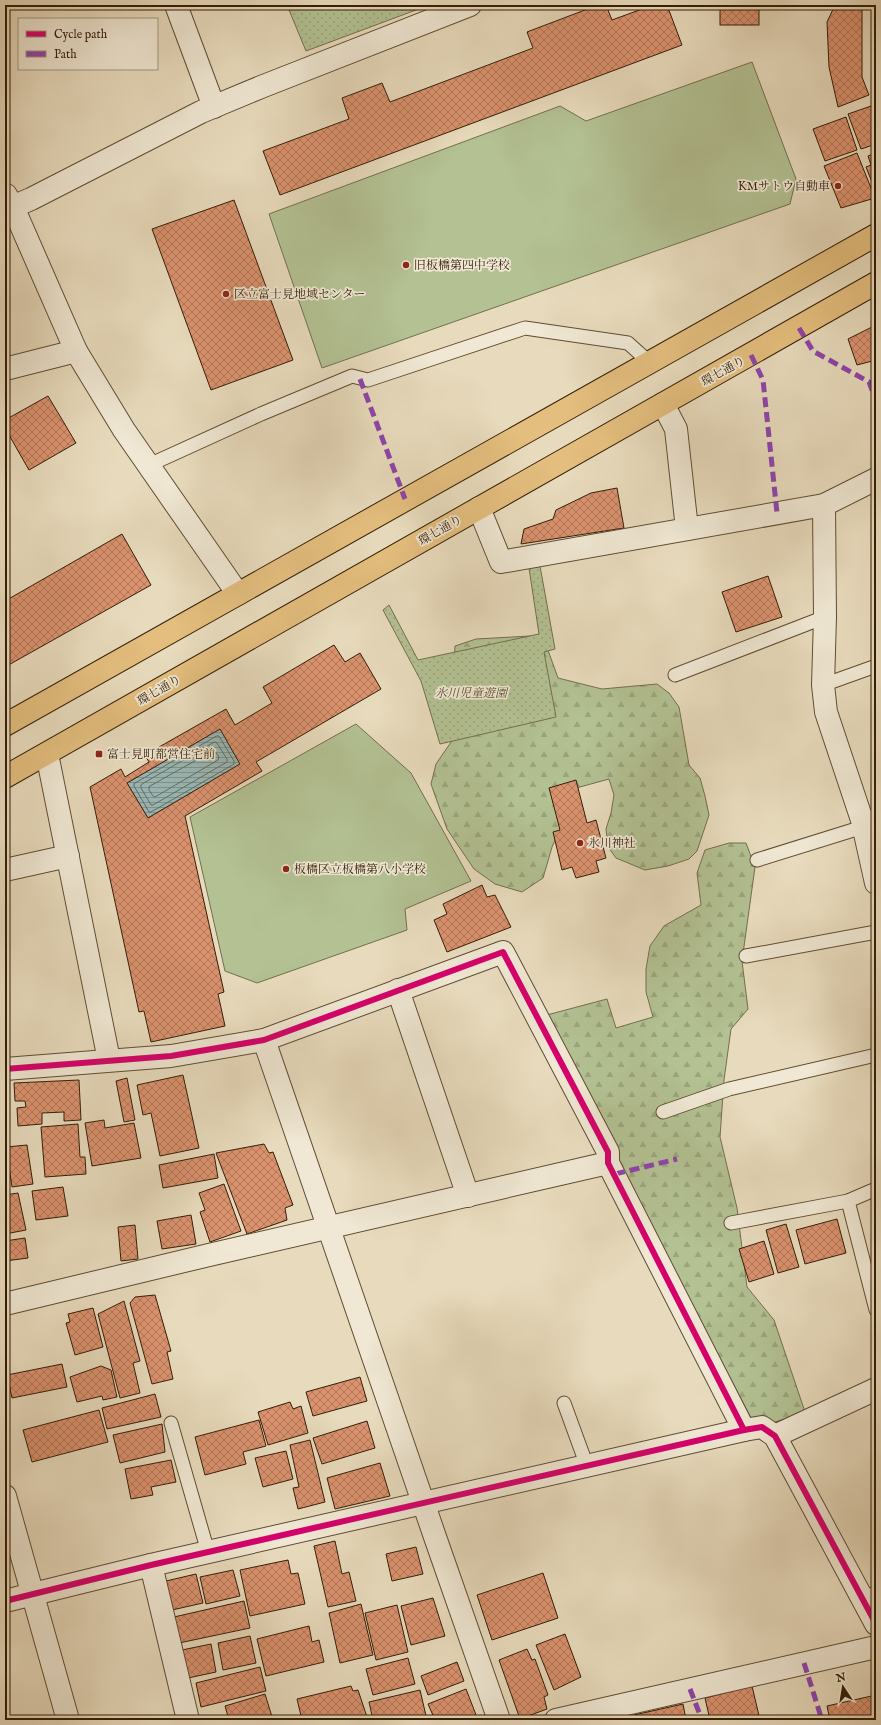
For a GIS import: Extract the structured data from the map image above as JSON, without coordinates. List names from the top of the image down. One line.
{"streets":{"main road":["環七通り"]},"parks":["氷川児童遊園"],"places":{"other":["KMサトウ自動車","旧板橋第四中学校","区立富士見地域センター","氷川神社","板橋区立板橋第八小学校"],"transit":["富士見町都営住宅前"]},"legend":["Cycle path","Path"],"north":"top"}
